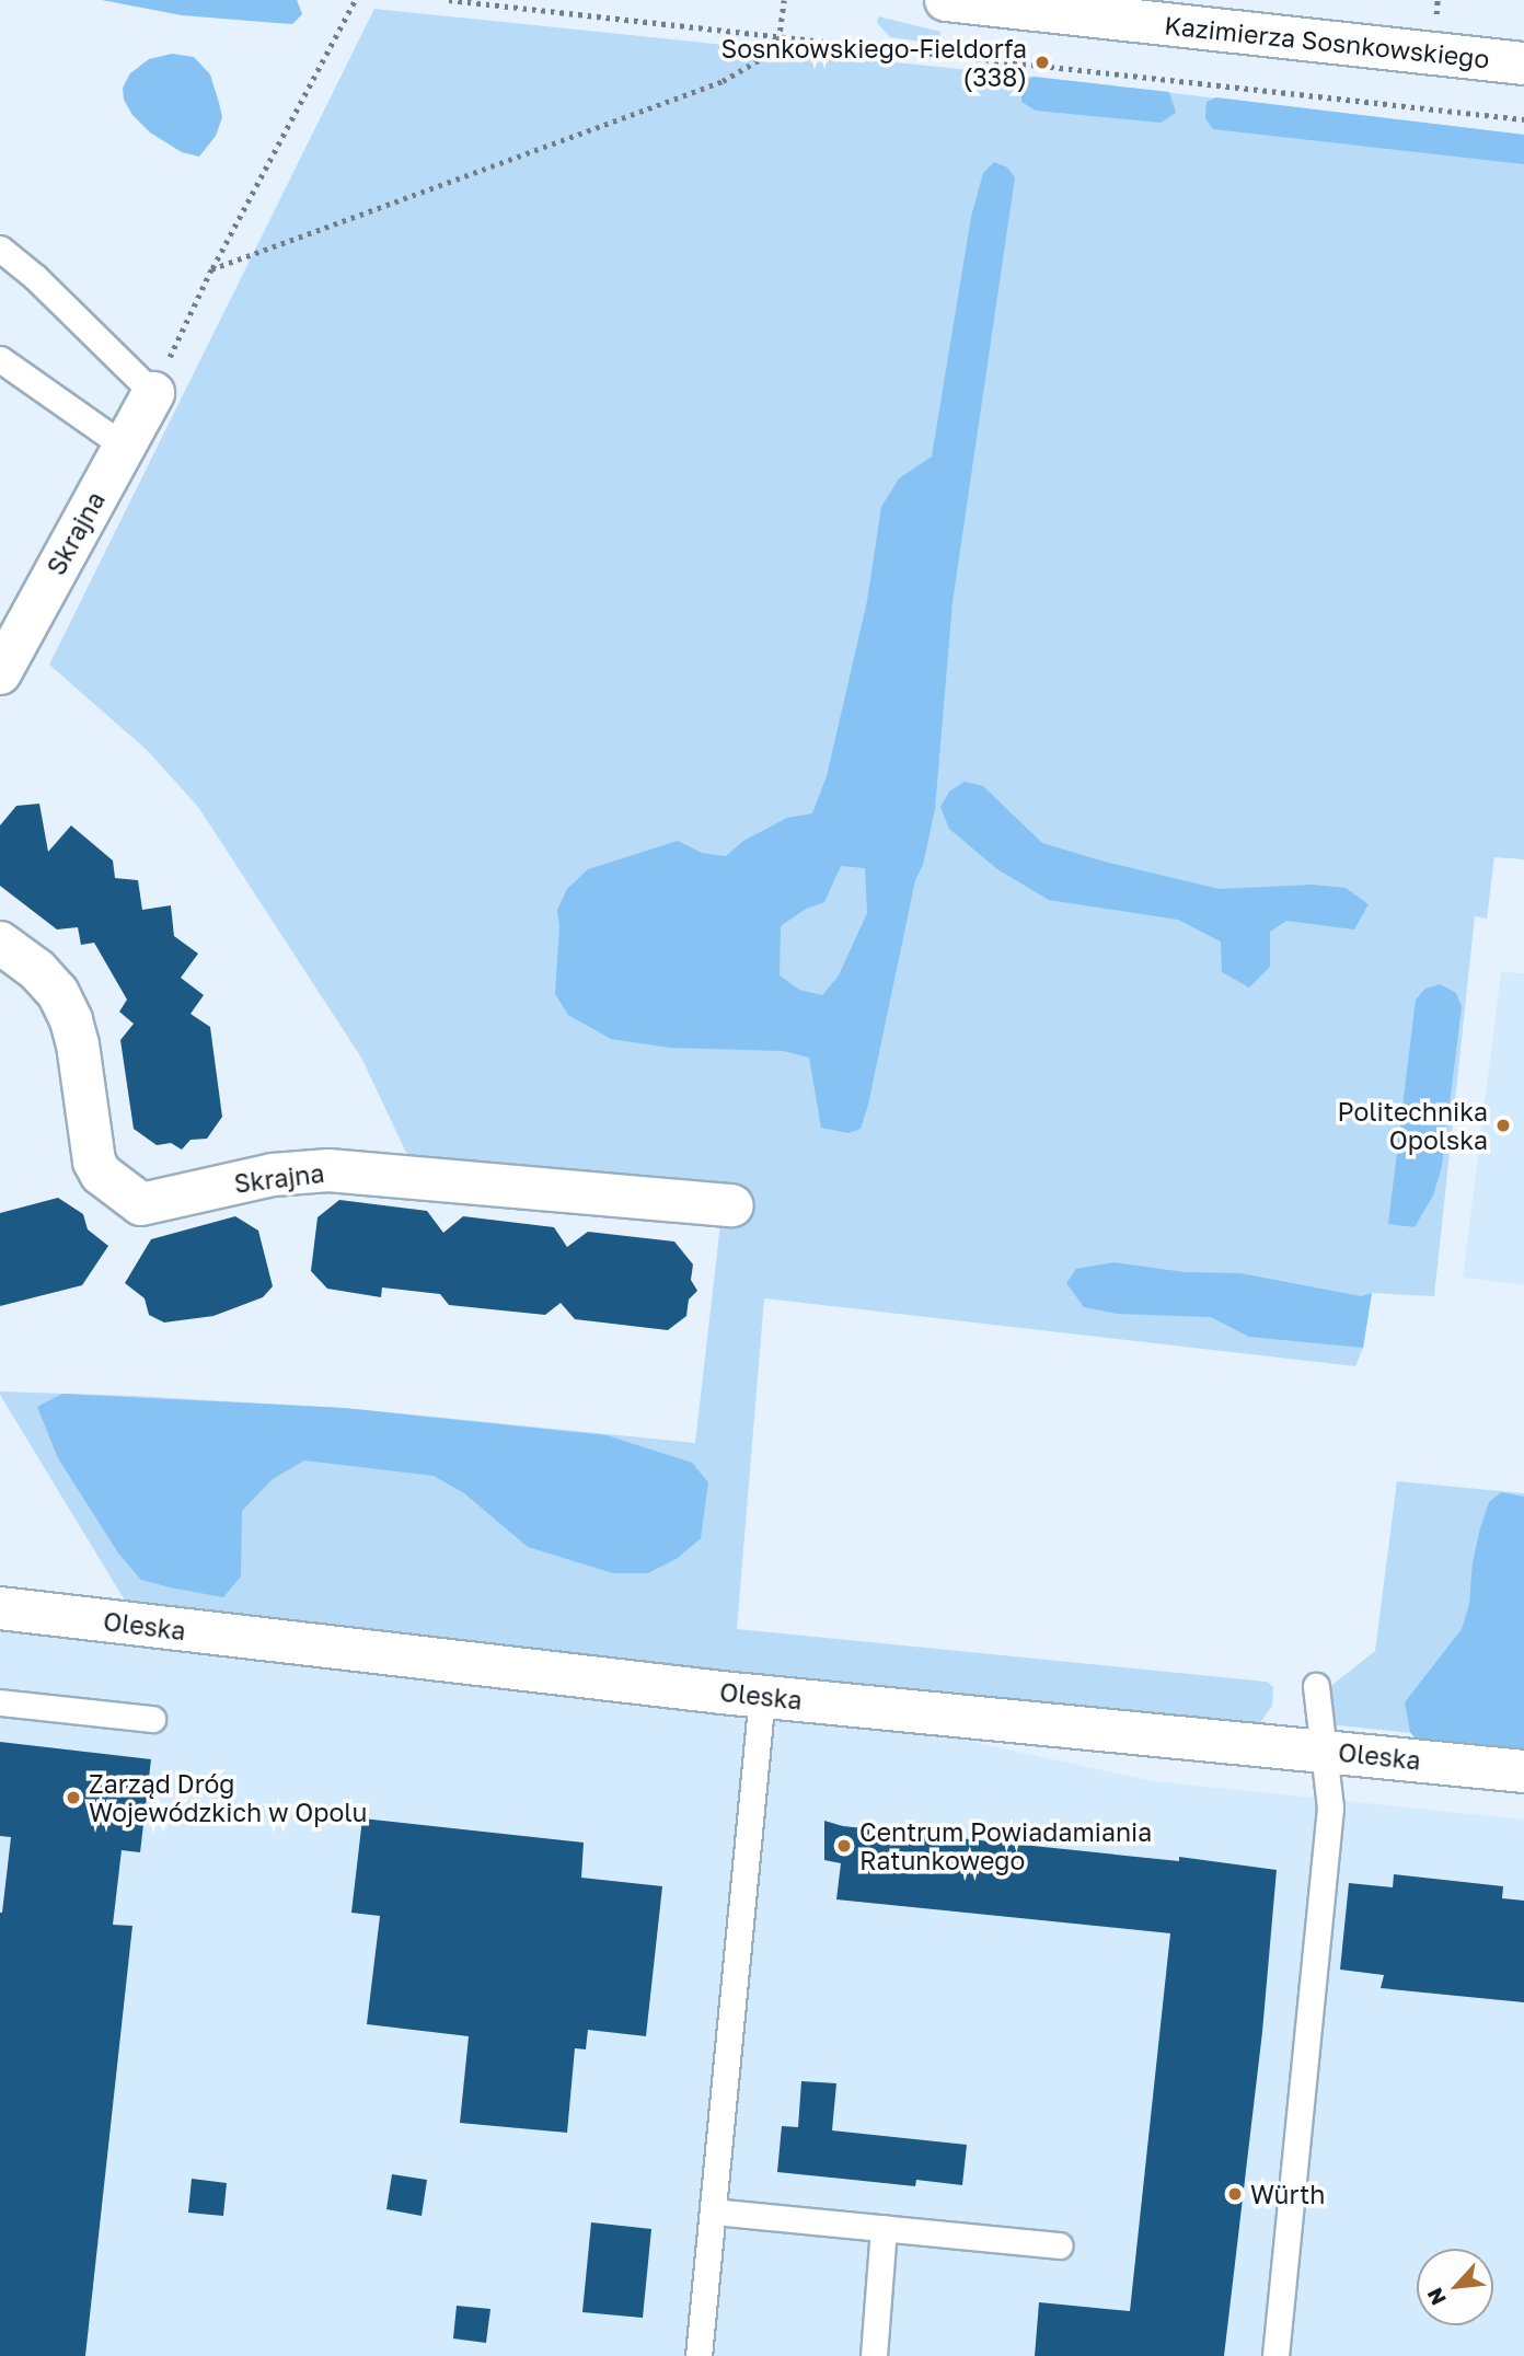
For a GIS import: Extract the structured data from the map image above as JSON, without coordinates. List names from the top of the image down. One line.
{"streets":{"street":["Kazimierza Sosnkowskiego","Skrajna","Oleska"]},"places":["Sosnkowskiego-Fieldorfa (338)","Politechnika Opolska","Zarząd Dróg Wojewódzkich w Opolu","Centrum Powiadamiania Ratunkowego","Würth"],"north":"bottom left"}
